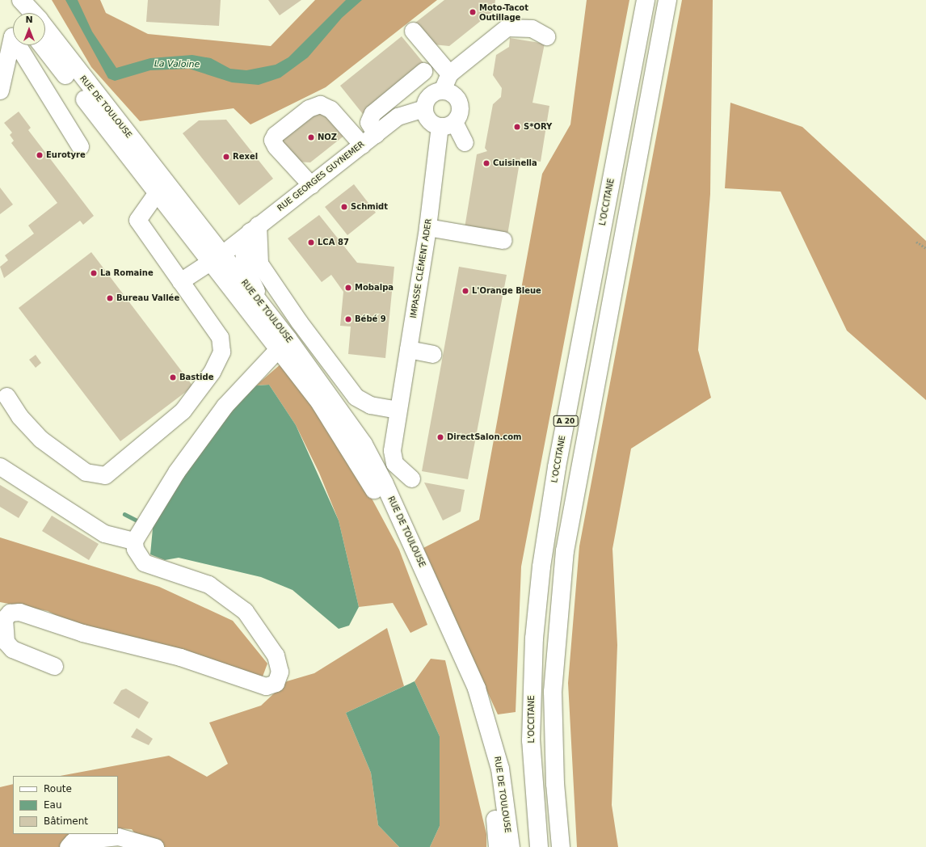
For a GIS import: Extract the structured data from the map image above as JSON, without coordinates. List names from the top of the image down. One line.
{"streets":{"main road":["RUE DE TOULOUSE","L'OCCITANE","A 20"],"street":["RUE GEORGES GUYNEMER","IMPASSE CLÉMENT ADER"]},"crossings":[["RUE DE TOULOUSE","RUE GEORGES GUYNEMER"],["RUE GEORGES GUYNEMER","IMPASSE CLÉMENT ADER"]],"water":["La Valoine"],"places":["Moto-Tacot Outillage","S*ORY","NOZ","Eurotyre","Rexel","Cuisinella","Schmidt","LCA 87","La Romaine","Mobalpa","L'Orange Bleue","Bureau Vallée","Bébé 9","Bastide","DirectSalon.com"],"legend":["Route","Eau","Bâtiment"],"north":"top"}
